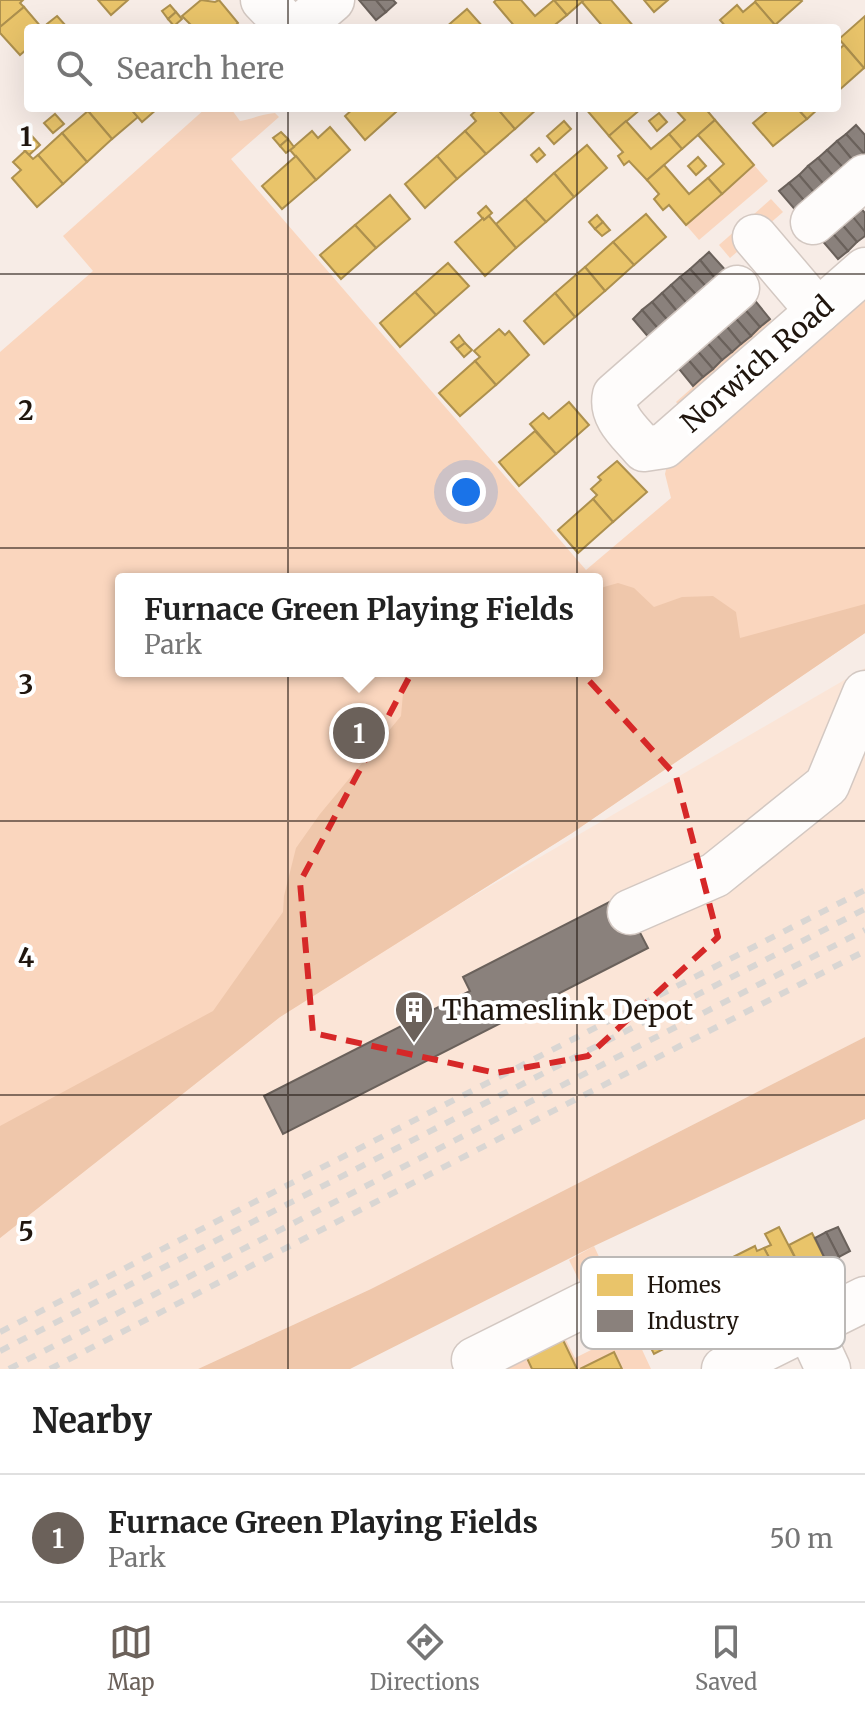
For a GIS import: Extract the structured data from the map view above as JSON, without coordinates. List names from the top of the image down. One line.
{"streets":{"street":["Norwich Road"]},"places":{"building":["Thameslink Depot"]},"legend":["Homes","Industry"],"page":{"search":"Search here","popup":["Furnace Green Playing Fields","Park"],"pins":"1","heading":"Nearby","list":[{"mark":"1","name":"Furnace Green Playing Fields","note":"Park","value":"50 m"}],"nav":["Map","Directions","Saved"]},"grid":{"rows":["1","2","3","4","5"]}}
